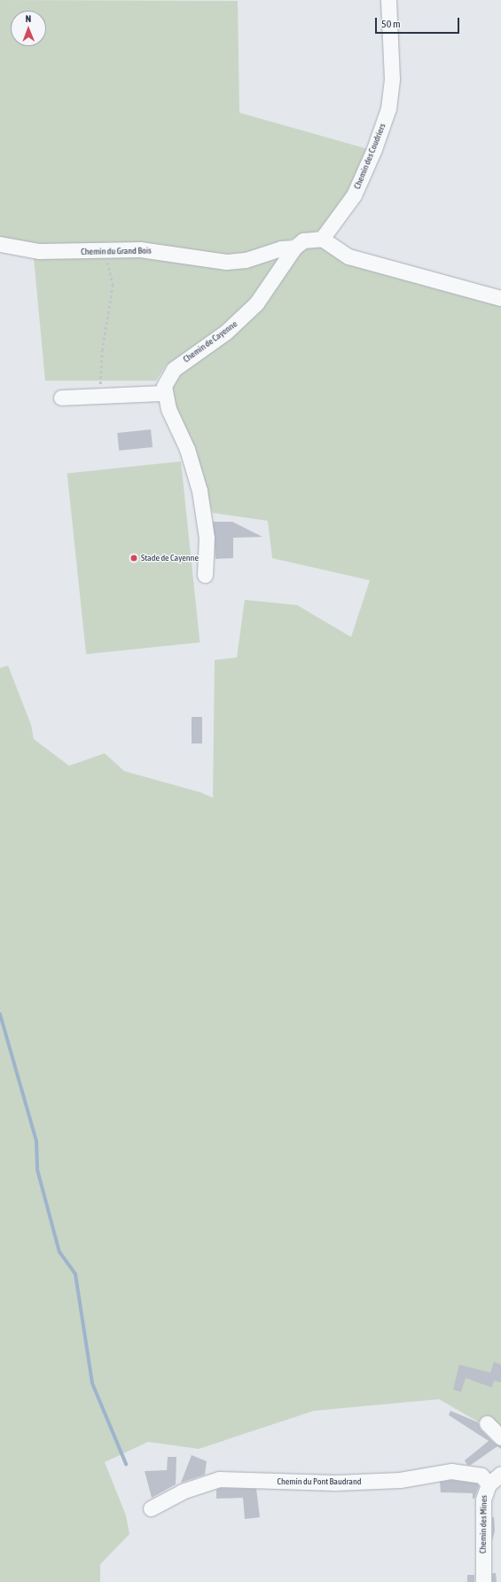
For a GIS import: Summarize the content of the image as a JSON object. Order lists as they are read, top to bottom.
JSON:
{
  "streets": {
    "street": [
      "Chemin des Coudriers",
      "Chemin du Grand Bois",
      "Chemin de Cayenne",
      "Chemin du Pont Baudrand",
      "Chemin des Mines"
    ]
  },
  "crossings": [
    ["Chemin des Coudriers", "Chemin de Cayenne"],
    ["Chemin du Grand Bois", "Chemin de Cayenne"],
    ["Chemin du Pont Baudrand", "Chemin des Mines"]
  ],
  "places": ["Stade de Cayenne"],
  "scale_bar": "50 m",
  "north": "top"
}
